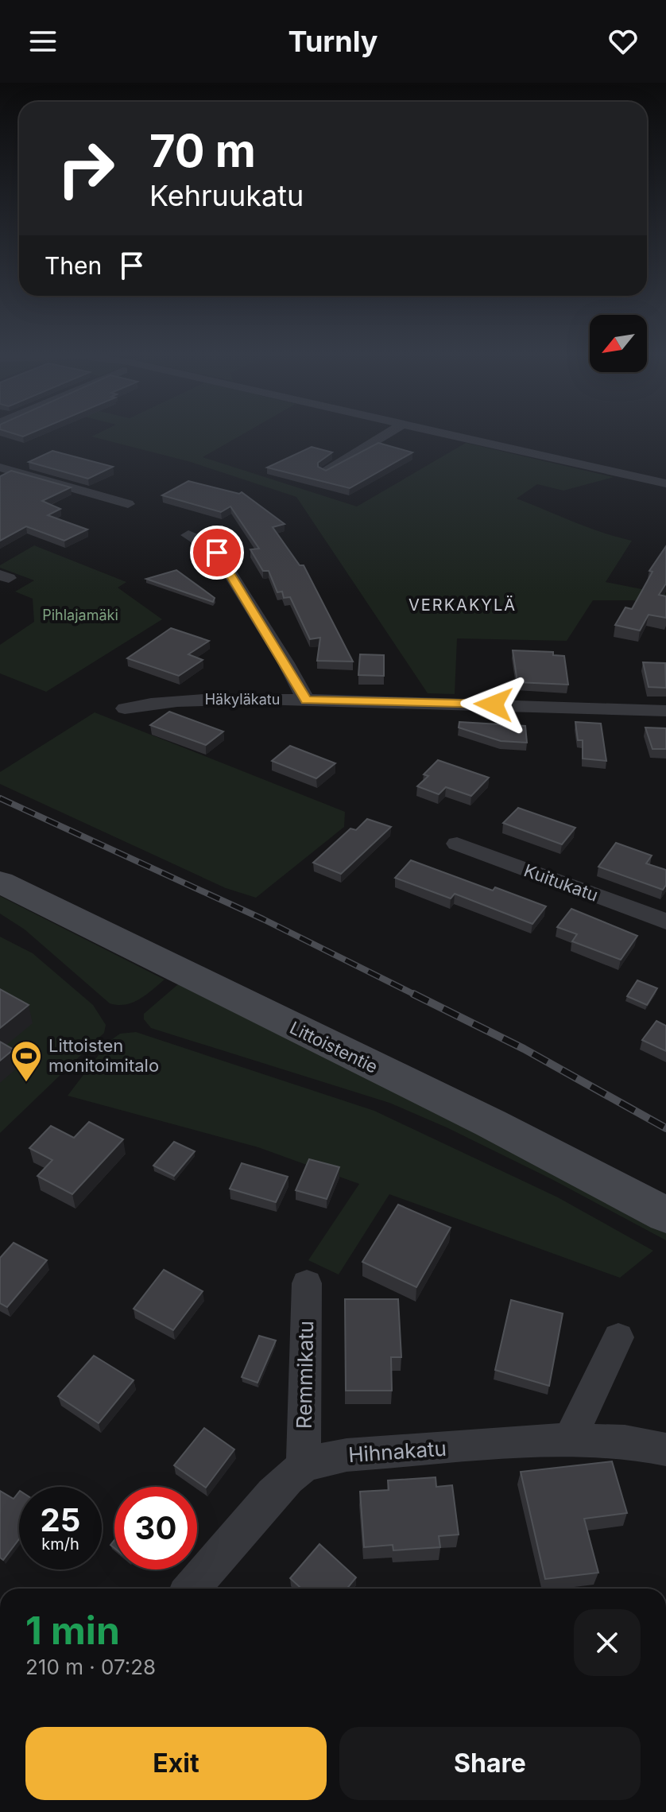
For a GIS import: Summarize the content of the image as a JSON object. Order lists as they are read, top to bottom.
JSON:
{
  "streets": {
    "street": [
      "Häkyläkatu",
      "Kuitukatu",
      "Littoistentie",
      "Remmikatu",
      "Hihnakatu"
    ]
  },
  "crossings": [
    ["Remmikatu", "Hihnakatu"]
  ],
  "districts": ["VERKAKYLÄ"],
  "parks": ["Pihlajamäki"],
  "places": {
    "sports": ["Littoisten monitoimitalo"]
  },
  "north": "bottom left",
  "page": {
    "header": "Turnly",
    "turn": ["70 m", "Kehruukatu"],
    "then": "Then",
    "speed": "25 km/h",
    "limit": "30",
    "heading": ["1 min", "210 m · 07:28"],
    "buttons": ["Exit", "Share"]
  }
}
